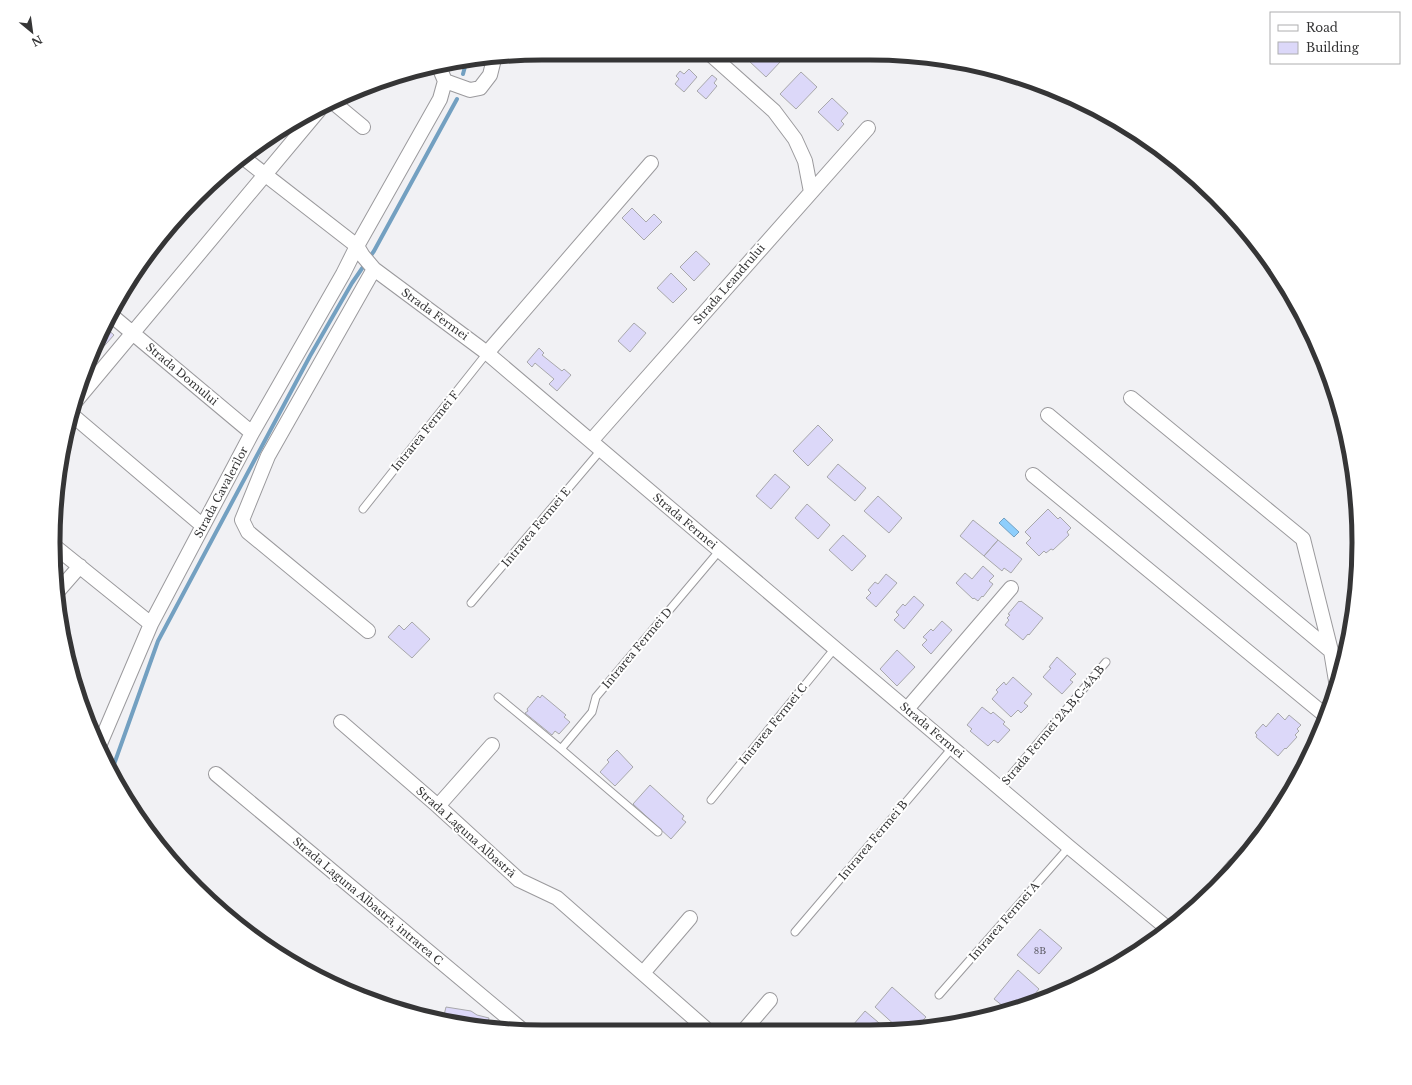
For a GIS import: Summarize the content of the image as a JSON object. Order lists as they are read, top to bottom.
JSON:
{
  "streets": {
    "street": [
      "Strada Leandrului",
      "Strada Fermei",
      "Strada Domului",
      "Strada Cavalerilor",
      "Strada Laguna Albastră",
      "Strada Laguna Albastră, intrarea C"
    ],
    "lane": [
      "Intrarea Fermei F",
      "Intrarea Fermei E",
      "Intrarea Fermei D",
      "Intrarea Fermei C",
      "Strada Fermei 2A,B,C-4A,B",
      "Intrarea Fermei B",
      "Intrarea Fermei A"
    ]
  },
  "crossings": [
    ["Strada Leandrului", "Strada Fermei"],
    ["Strada Leandrului", "Intrarea Fermei E"],
    ["Strada Fermei", "Intrarea Fermei F"],
    ["Strada Fermei", "Strada Cavalerilor"],
    ["Strada Fermei", "Intrarea Fermei E"],
    ["Strada Fermei", "Intrarea Fermei D"],
    ["Strada Fermei", "Intrarea Fermei C"],
    ["Strada Fermei", "Strada Fermei 2A,B,C-4A,B"],
    ["Strada Fermei", "Intrarea Fermei B"],
    ["Strada Fermei", "Intrarea Fermei A"],
    ["Strada Domului", "Strada Cavalerilor"]
  ],
  "house_numbers": ["8B"],
  "legend": ["Road", "Building"],
  "north": "bottom right"
}
